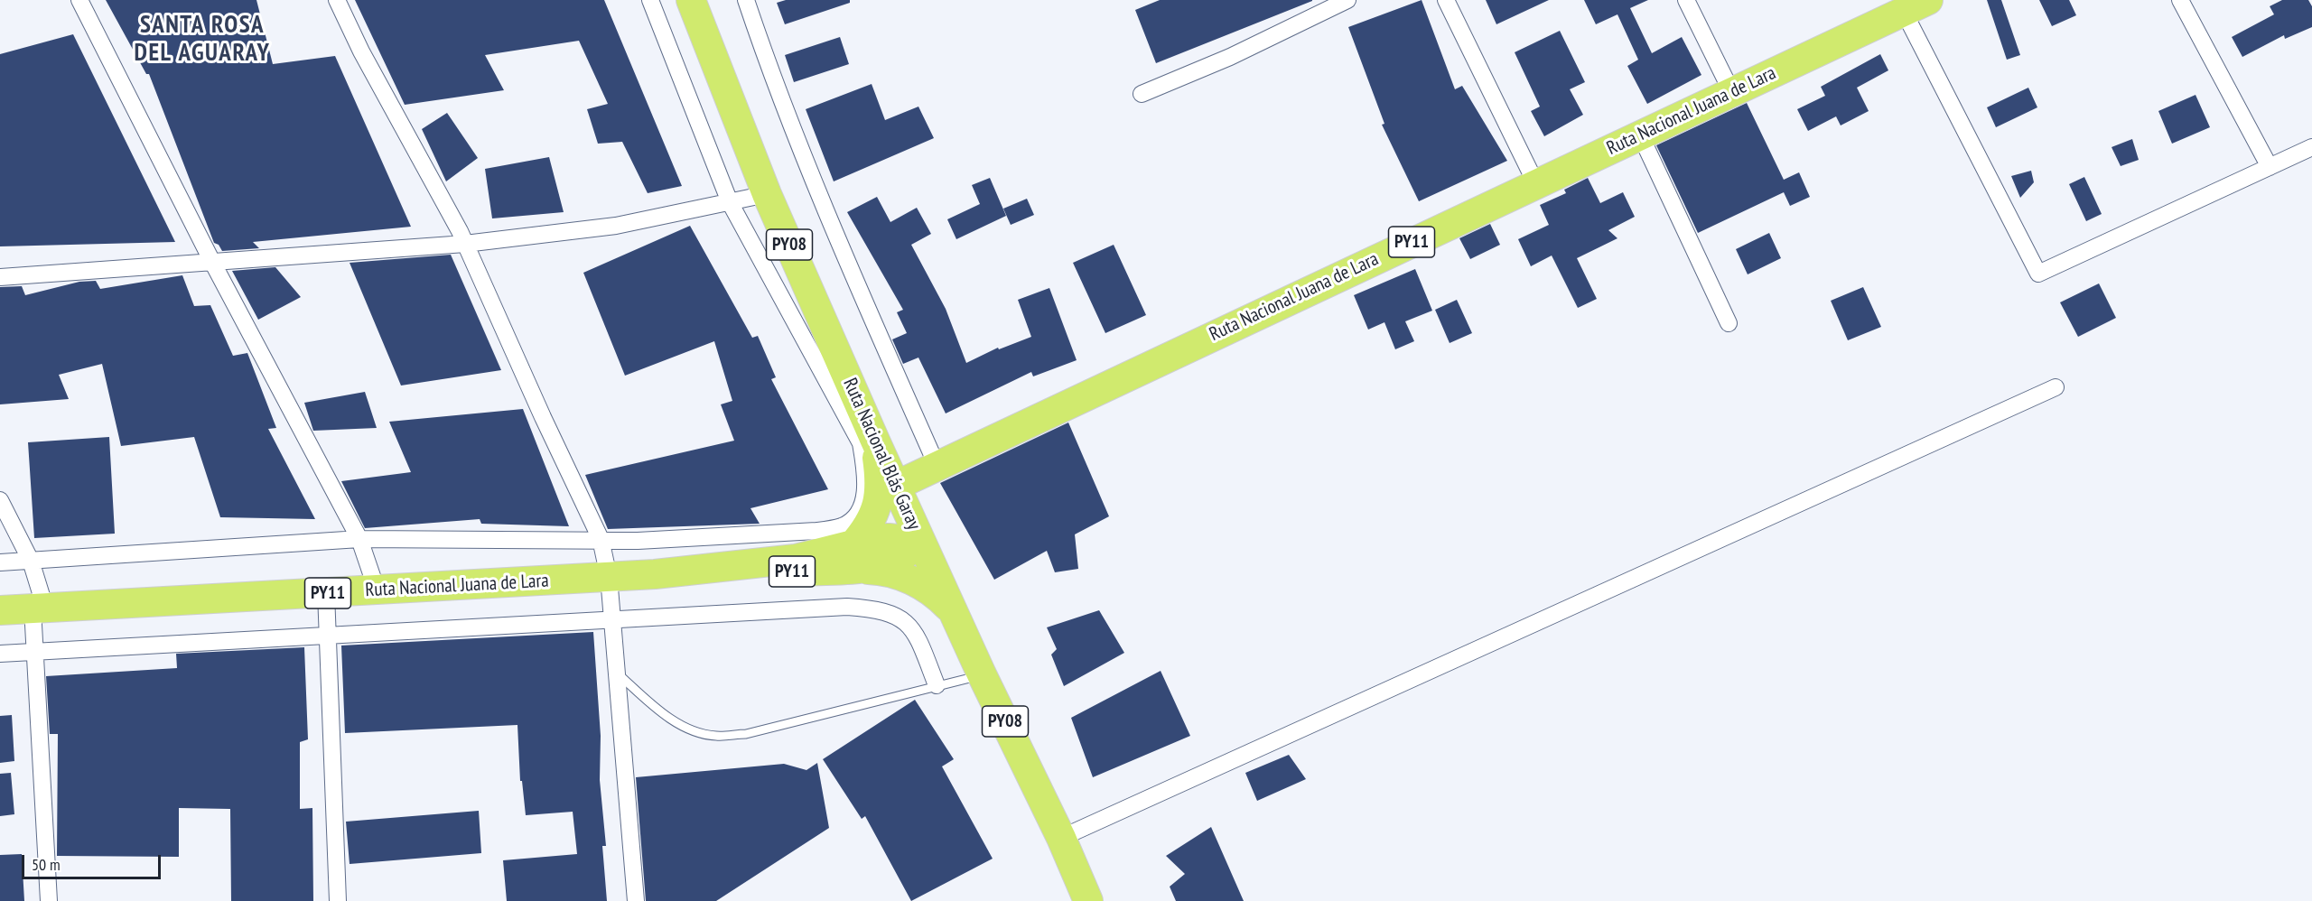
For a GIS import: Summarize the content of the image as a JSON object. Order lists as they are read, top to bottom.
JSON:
{
  "streets": {
    "highway": [
      "Ruta Nacional Juana de Lara",
      "PY11",
      "PY08",
      "Ruta Nacional Blás Garay"
    ]
  },
  "crossings": [
    ["Ruta Nacional Juana de Lara", "Ruta Nacional Blás Garay"]
  ],
  "districts": ["SANTA ROSA DEL AGUARAY"],
  "scale_bar": "50 m"
}
